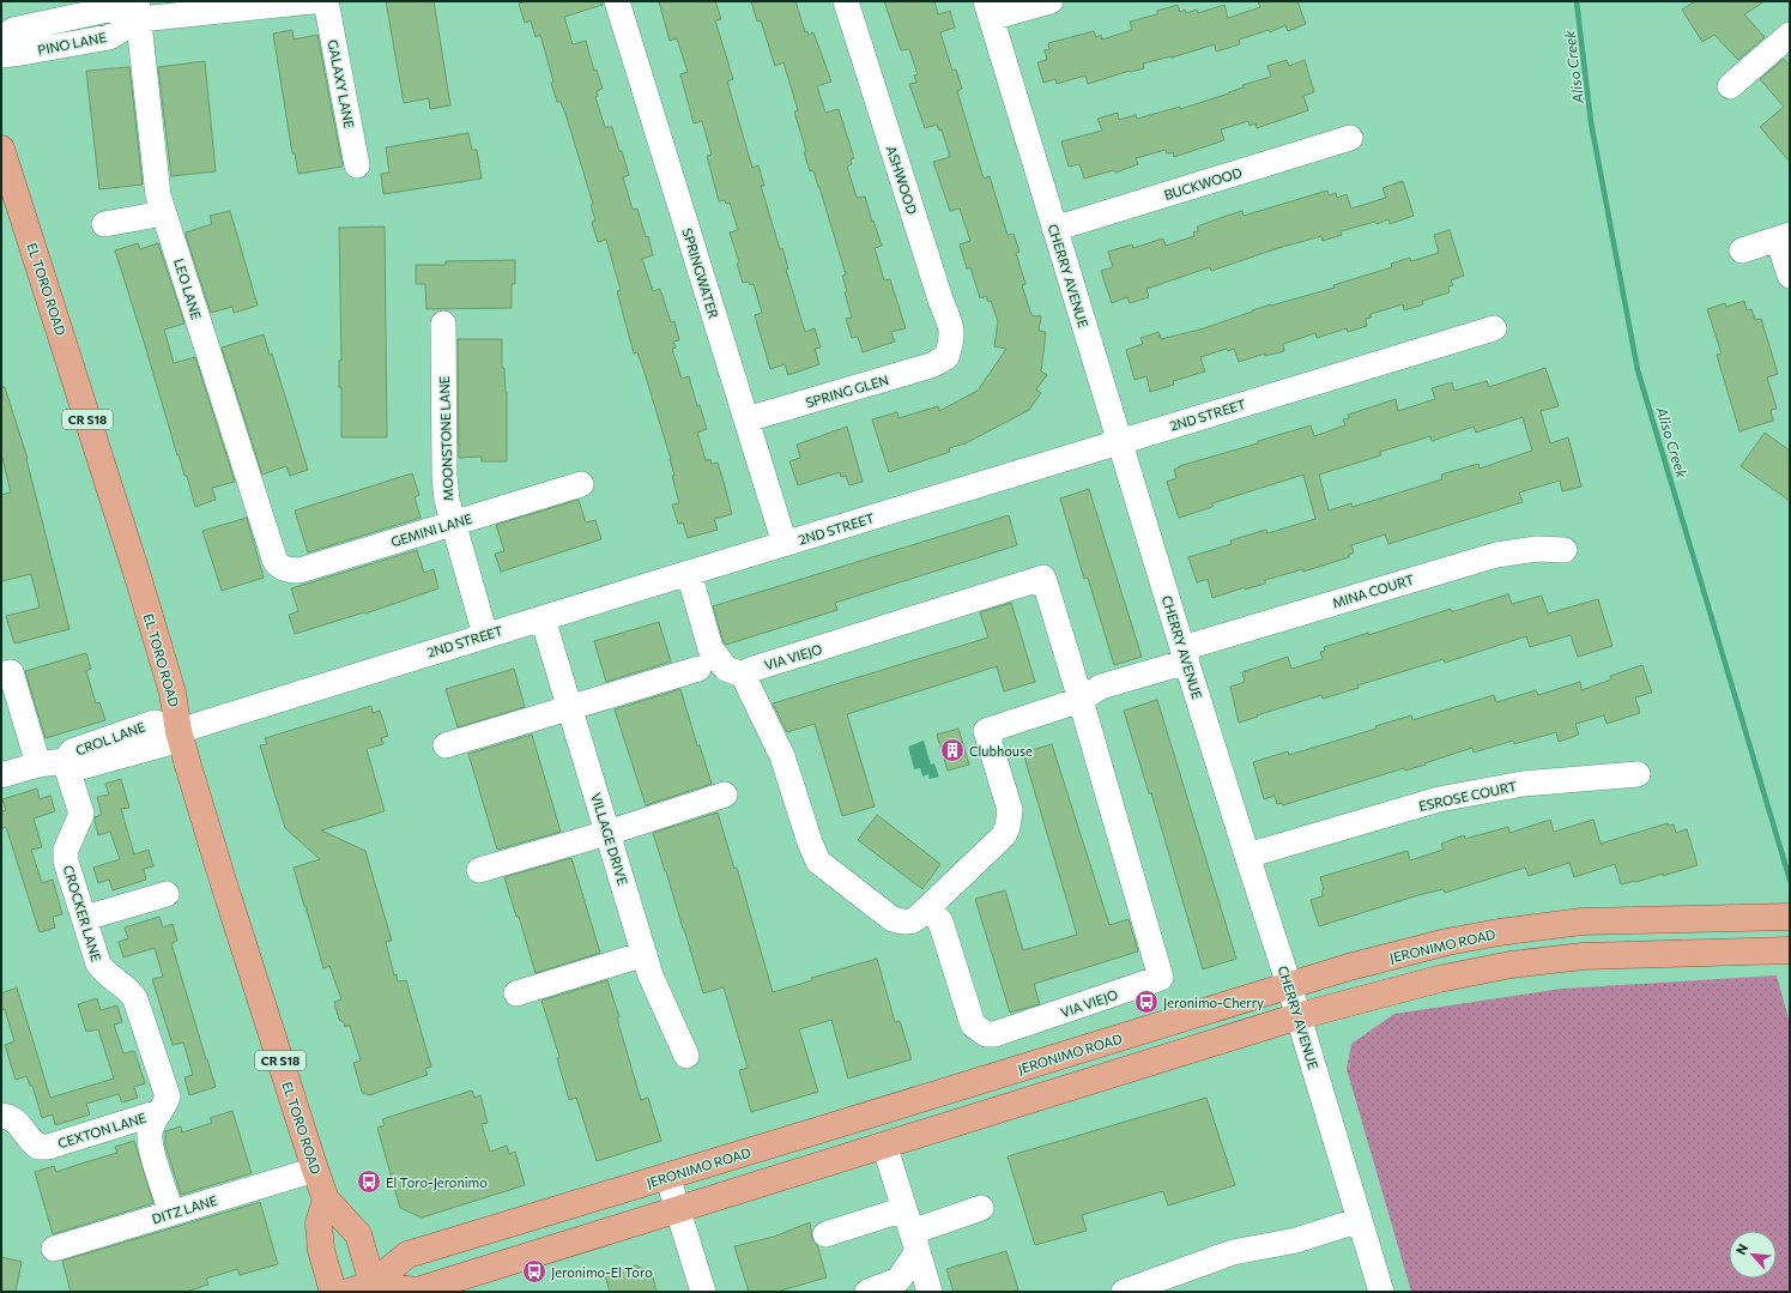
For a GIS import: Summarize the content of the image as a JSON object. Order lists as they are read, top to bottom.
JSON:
{
  "streets": {
    "main road": ["EL TORO ROAD", "CR S18", "JERONIMO ROAD"],
    "street": [
      "PINO LANE",
      "GALAXY LANE",
      "ASHWOOD",
      "BUCKWOOD",
      "SPRINGWATER",
      "CHERRY AVENUE",
      "LEO LANE",
      "SPRING GLEN",
      "2ND STREET",
      "MOONSTONE LANE",
      "GEMINI LANE",
      "MINA COURT",
      "VIA VIEJO",
      "CROL LANE",
      "ESROSE COURT",
      "VILLAGE DRIVE",
      "CROCKER LANE",
      "CEXTON LANE",
      "DITZ LANE"
    ]
  },
  "crossings": [
    ["PINO LANE", "LEO LANE"],
    ["ASHWOOD", "SPRING GLEN"],
    ["BUCKWOOD", "CHERRY AVENUE"],
    ["SPRINGWATER", "SPRING GLEN"],
    ["SPRINGWATER", "2ND STREET"],
    ["CHERRY AVENUE", "2ND STREET"],
    ["CHERRY AVENUE", "MINA COURT"],
    ["CHERRY AVENUE", "ESROSE COURT"],
    ["CHERRY AVENUE", "JERONIMO ROAD"],
    ["EL TORO ROAD", "2ND STREET"],
    ["EL TORO ROAD", "CROL LANE"],
    ["EL TORO ROAD", "JERONIMO ROAD"],
    ["EL TORO ROAD", "DITZ LANE"],
    ["LEO LANE", "GEMINI LANE"],
    ["2ND STREET", "MOONSTONE LANE"],
    ["2ND STREET", "CROL LANE"],
    ["2ND STREET", "VILLAGE DRIVE"],
    ["MOONSTONE LANE", "GEMINI LANE"],
    ["CROL LANE", "CROCKER LANE"],
    ["CROCKER LANE", "CEXTON LANE"],
    ["CROCKER LANE", "DITZ LANE"]
  ],
  "water": ["Aliso Creek"],
  "places": {
    "building": ["Clubhouse"],
    "bus stop": ["Jeronimo-Cherry", "El Toro-Jeronimo", "Jeronimo-El Toro"]
  },
  "north": "top left"
}
